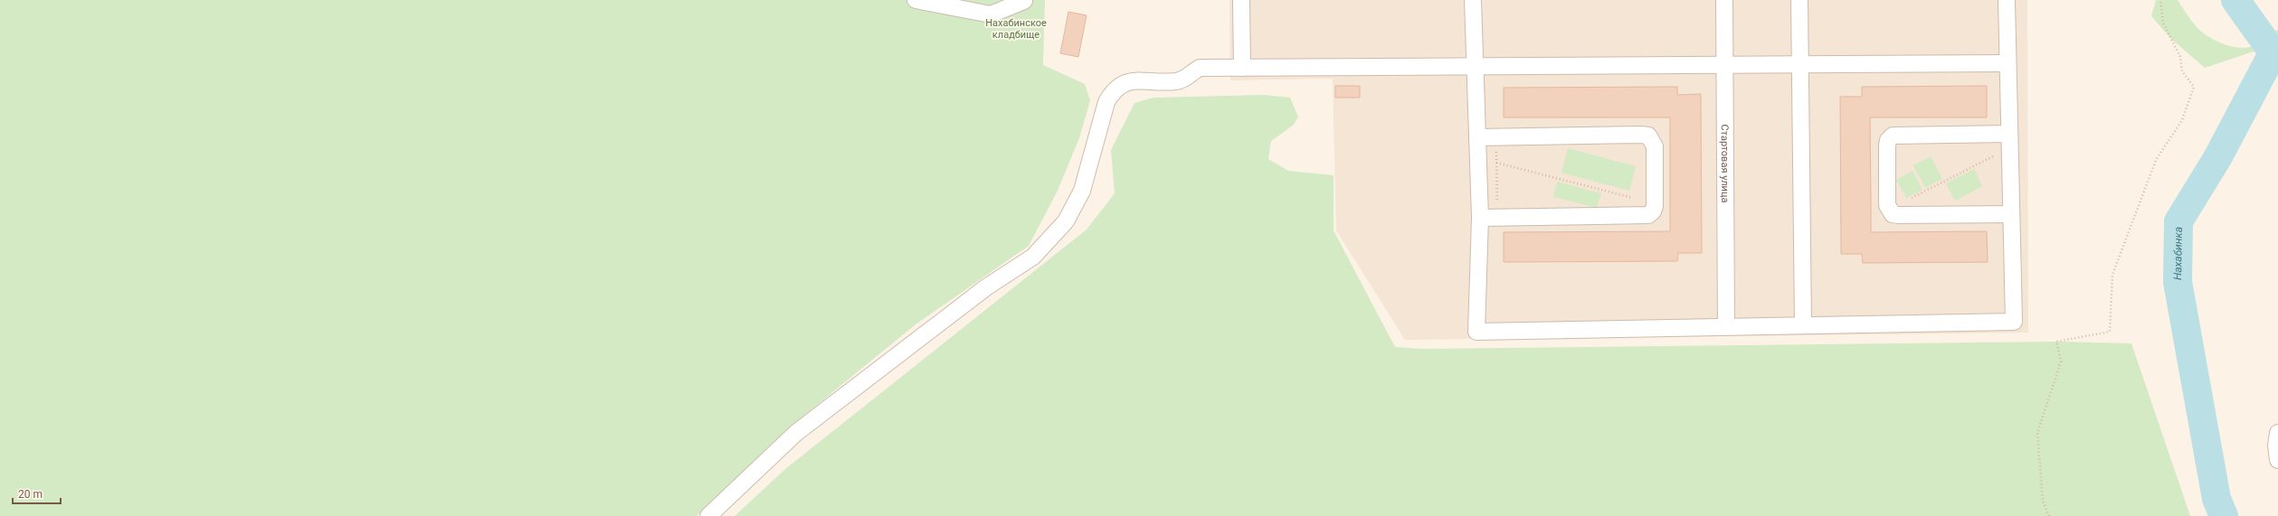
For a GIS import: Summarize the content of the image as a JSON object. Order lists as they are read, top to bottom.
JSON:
{
  "streets": {
    "street": ["Стартовая улица"]
  },
  "water": ["Нахабинка"],
  "parks": ["Нахабинское кладбище"],
  "scale_bar": "20 m"
}
